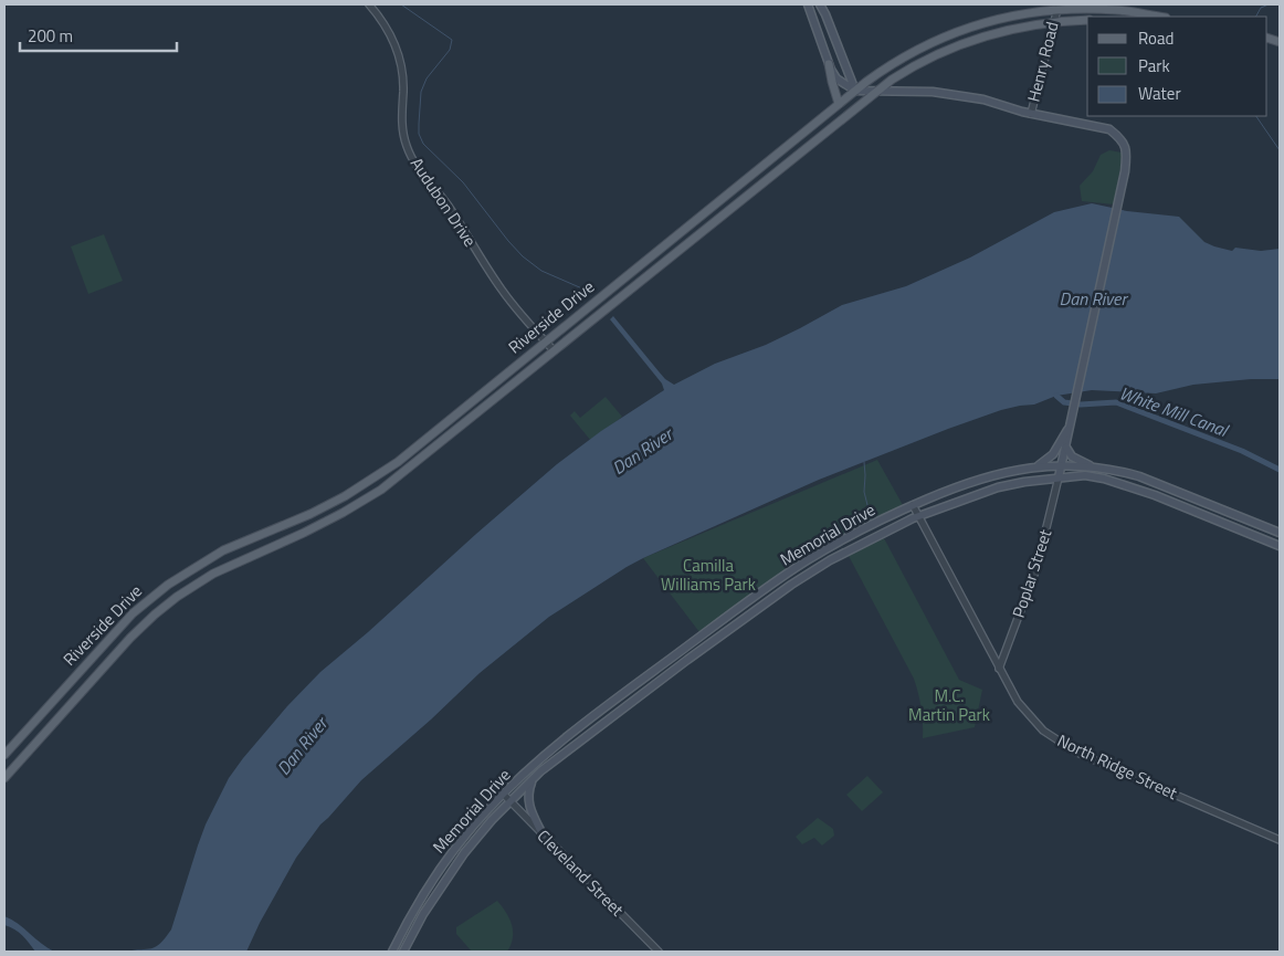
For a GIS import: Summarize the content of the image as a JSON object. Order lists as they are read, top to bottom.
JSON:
{
  "streets": {
    "main road": ["Riverside Drive", "Memorial Drive"],
    "street": [
      "Henry Road",
      "Audubon Drive",
      "Poplar Street",
      "North Ridge Street",
      "Cleveland Street"
    ]
  },
  "crossings": [
    ["Henry Road", "Riverside Drive"],
    ["Audubon Drive", "Riverside Drive"],
    ["Memorial Drive", "Poplar Street"],
    ["Memorial Drive", "North Ridge Street"],
    ["Memorial Drive", "Cleveland Street"],
    ["Poplar Street", "North Ridge Street"]
  ],
  "water": ["Dan River", "White Mill Canal"],
  "parks": ["Camilla Williams Park", "M.C. Martin Park"],
  "legend": ["Road", "Park", "Water"],
  "scale_bar": "200 m"
}
